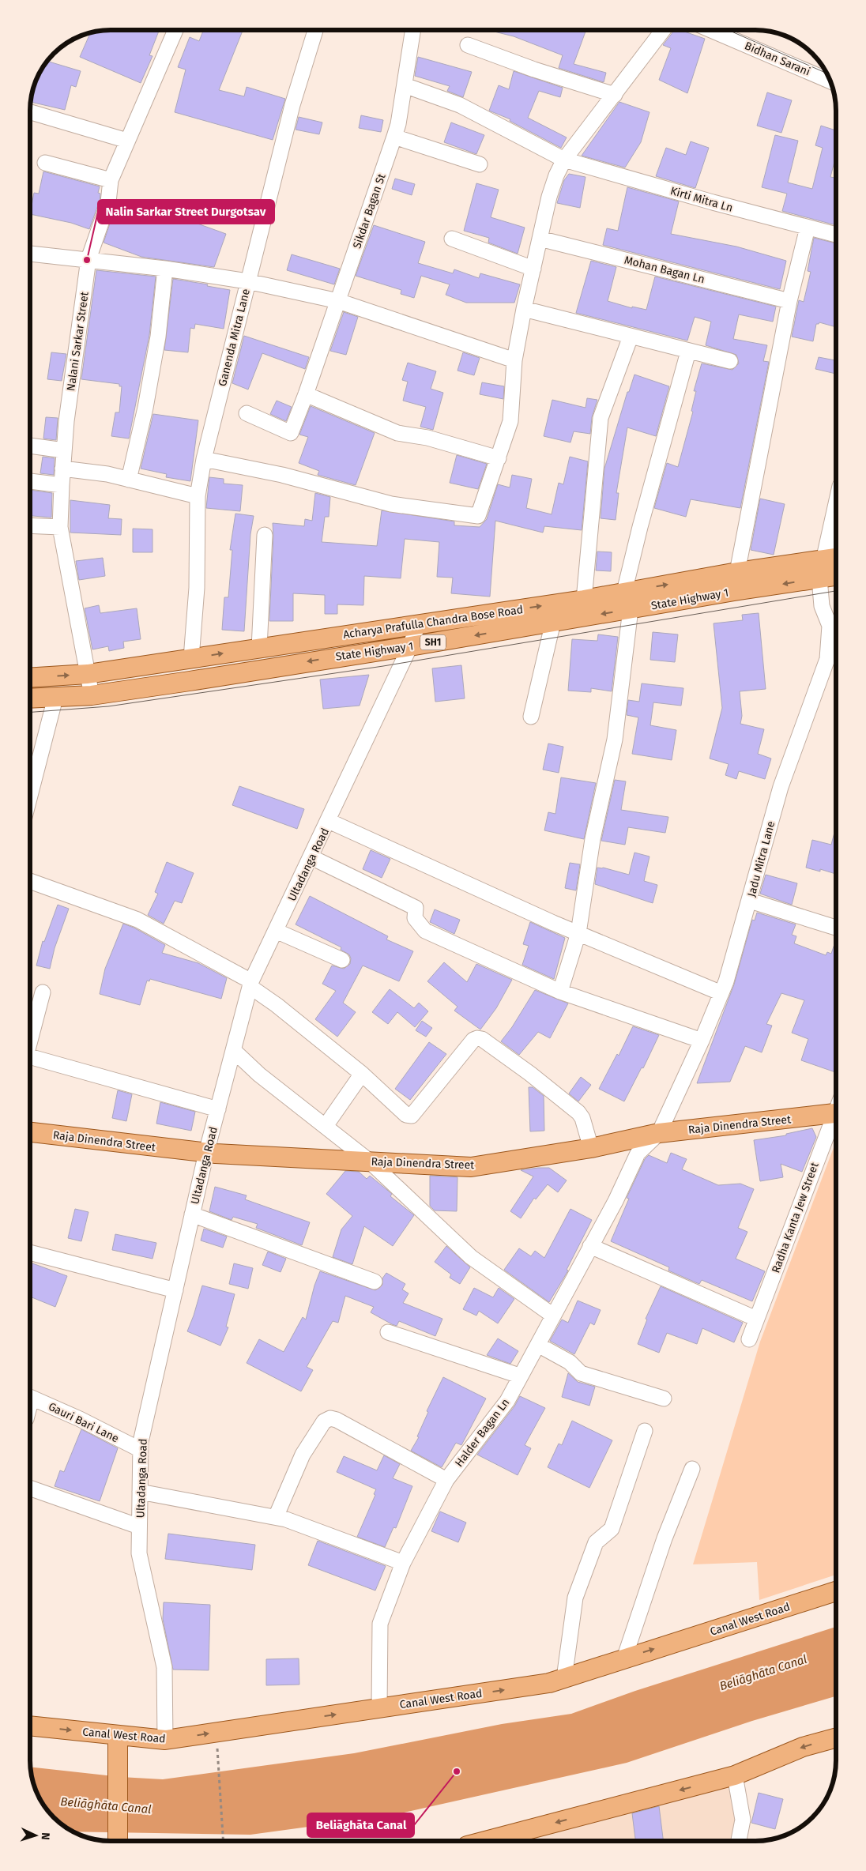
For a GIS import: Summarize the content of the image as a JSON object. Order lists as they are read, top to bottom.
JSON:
{
  "streets": {
    "main road": [
      "State Highway 1",
      "Acharya Prafulla Chandra Bose Road",
      "SH1",
      "Raja Dinendra Street",
      "Canal West Road"
    ],
    "street": [
      "Bidhan Sarani",
      "Kirti Mitra Ln",
      "Sikdar Bagan St",
      "Mohan Bagan Ln",
      "Ganenda Mitra Lane",
      "Nalani Sarkar Street",
      "Jadu Mitra Lane",
      "Ultadanga Road",
      "Radha Kanta Jew Street",
      "Gauri Bari Lane",
      "Halder Bagan Ln"
    ]
  },
  "crossings": [
    ["Kirti Mitra Ln", "Sikdar Bagan St"],
    ["Ganenda Mitra Lane", "Acharya Prafulla Chandra Bose Road"],
    ["Nalani Sarkar Street", "State Highway 1"],
    ["Nalani Sarkar Street", "Acharya Prafulla Chandra Bose Road"],
    ["State Highway 1", "Acharya Prafulla Chandra Bose Road"],
    ["State Highway 1", "Jadu Mitra Lane"],
    ["State Highway 1", "Ultadanga Road"],
    ["Acharya Prafulla Chandra Bose Road", "Jadu Mitra Lane"],
    ["Acharya Prafulla Chandra Bose Road", "Ultadanga Road"],
    ["Jadu Mitra Lane", "Raja Dinendra Street"],
    ["Jadu Mitra Lane", "Halder Bagan Ln"],
    ["Ultadanga Road", "Raja Dinendra Street"],
    ["Ultadanga Road", "Gauri Bari Lane"],
    ["Ultadanga Road", "Canal West Road"],
    ["Raja Dinendra Street", "Halder Bagan Ln"],
    ["Halder Bagan Ln", "Canal West Road"]
  ],
  "one_way": ["State Highway 1", "Acharya Prafulla Chandra Bose Road"],
  "water": ["Beliāghāta Canal"],
  "places": ["Nalin Sarkar Street Durgotsav", "Beliāghāta Canal"],
  "north": "right"
}
